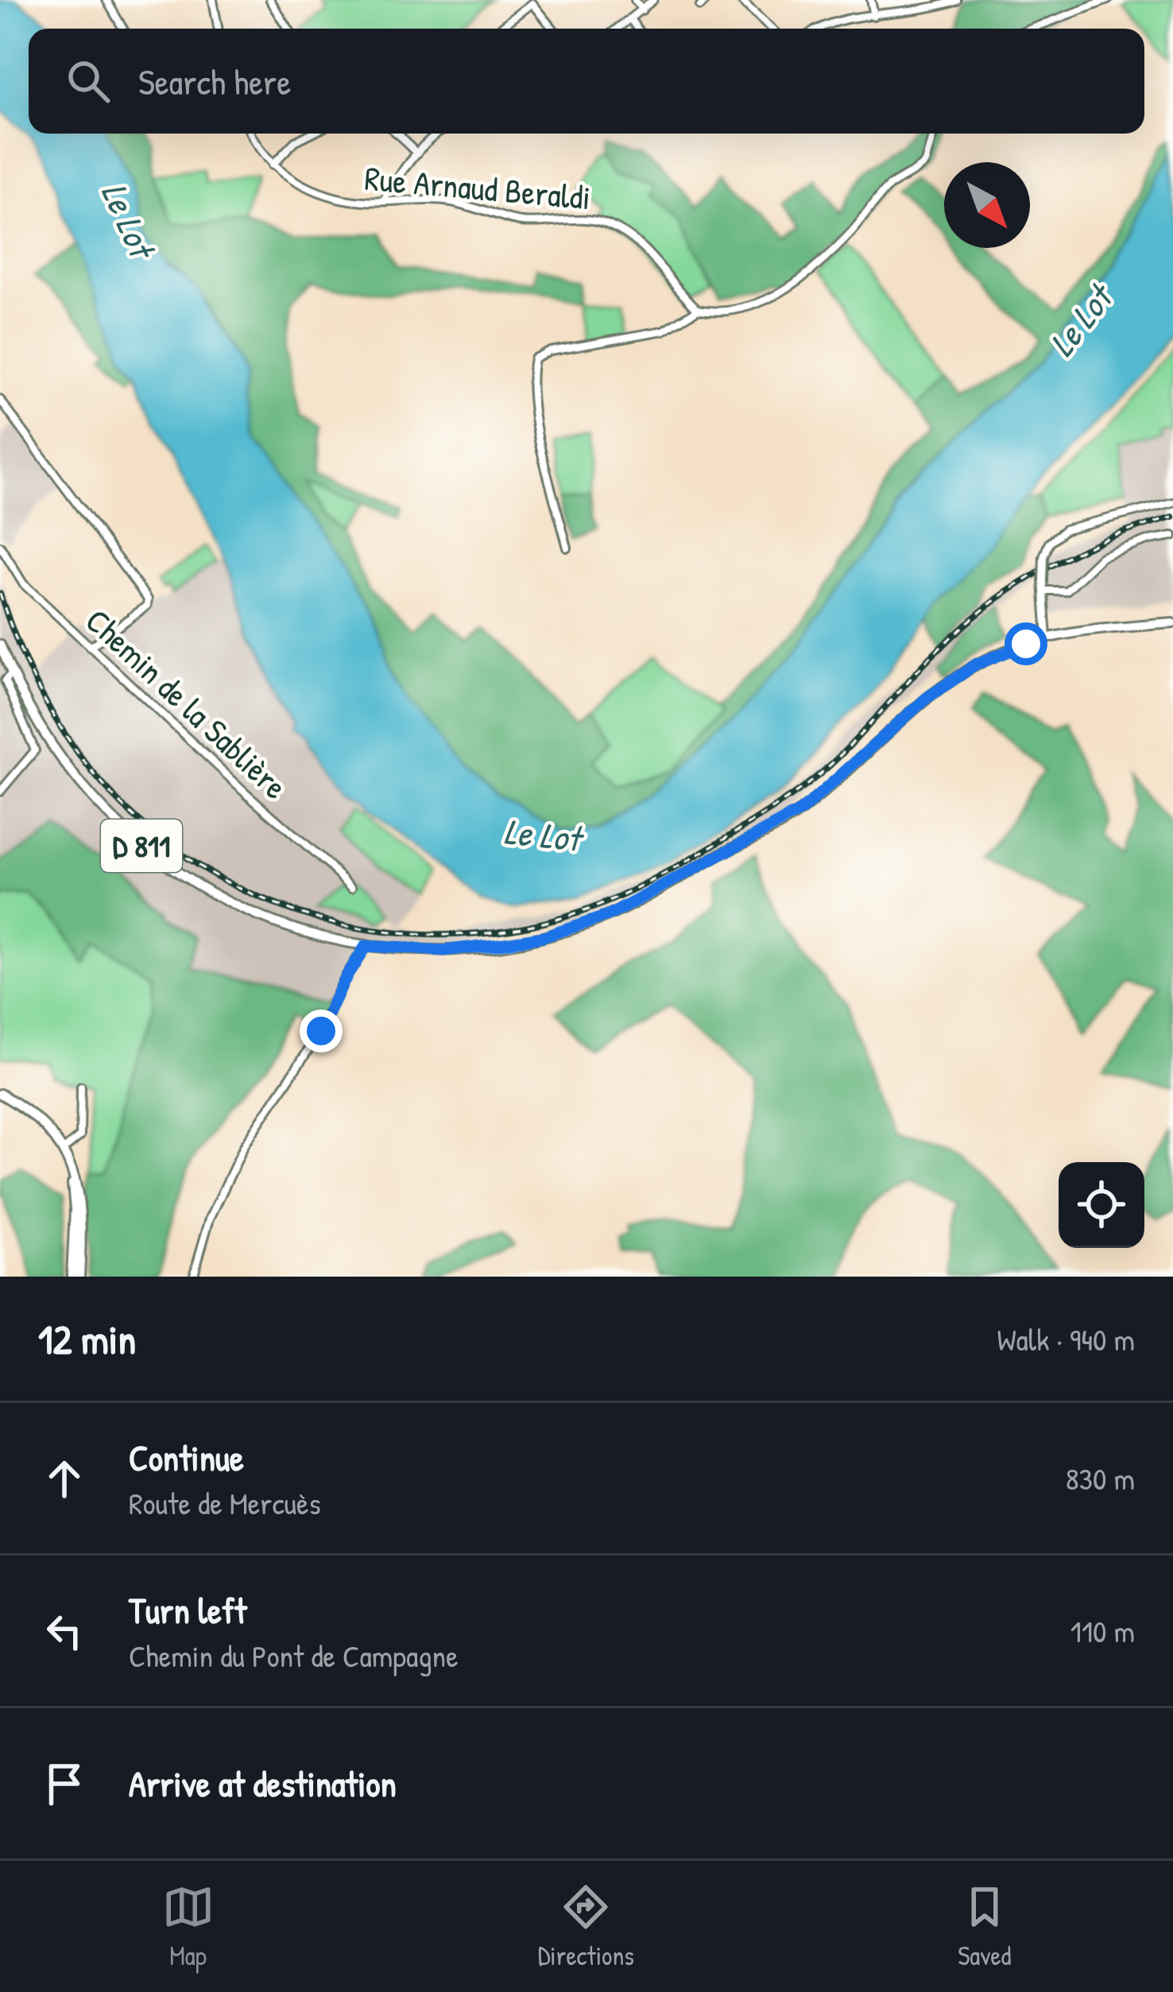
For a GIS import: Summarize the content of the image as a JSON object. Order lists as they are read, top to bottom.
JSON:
{
  "streets": {
    "main road": ["D 811"],
    "street": ["Rue Arnaud Beraldi", "Chemin de la Sablière"]
  },
  "water": ["Le Lot"],
  "north": "bottom right",
  "page": {
    "search": "Search here",
    "heading": ["12 min", "Walk · 940 m"],
    "list": [
      ["Continue", "Route de Mercuès", "830 m"],
      ["Turn left", "Chemin du Pont de Campagne", "110 m"],
      "Arrive at destination"
    ],
    "nav": ["Map", "Directions", "Saved"]
  }
}
